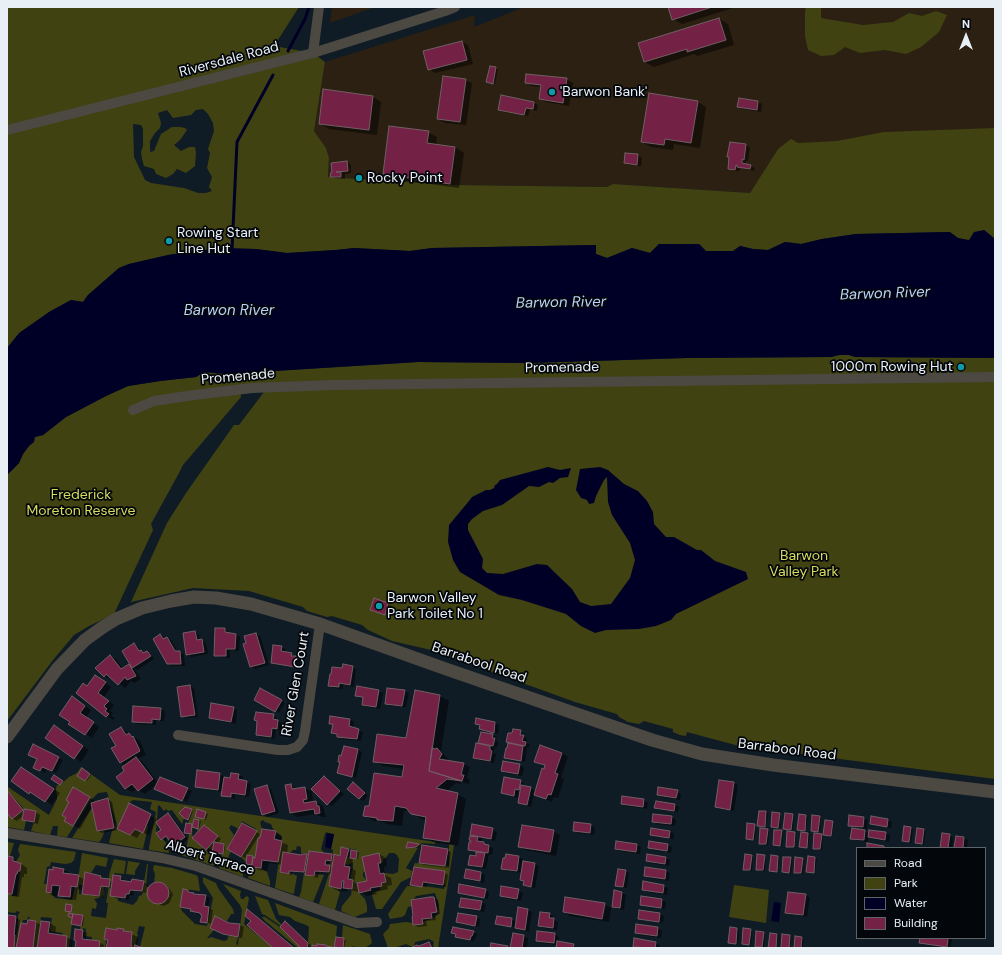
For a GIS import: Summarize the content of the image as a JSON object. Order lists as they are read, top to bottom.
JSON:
{
  "streets": {
    "street": [
      "Riversdale Road",
      "Promenade",
      "Barrabool Road",
      "River Glen Court",
      "Albert Terrace"
    ]
  },
  "crossings": [
    ["Barrabool Road", "River Glen Court"]
  ],
  "water": ["Barwon River"],
  "parks": ["Frederick Moreton Reserve", "Barwon Valley Park"],
  "places": [
    "'Barwon Bank'",
    "Rocky Point",
    "Rowing Start Line Hut",
    "1000m Rowing Hut",
    "Barwon Valley Park Toilet No 1"
  ],
  "legend": [
    "Road",
    "Park",
    "Water",
    "Building"
  ],
  "north": "top"
}
